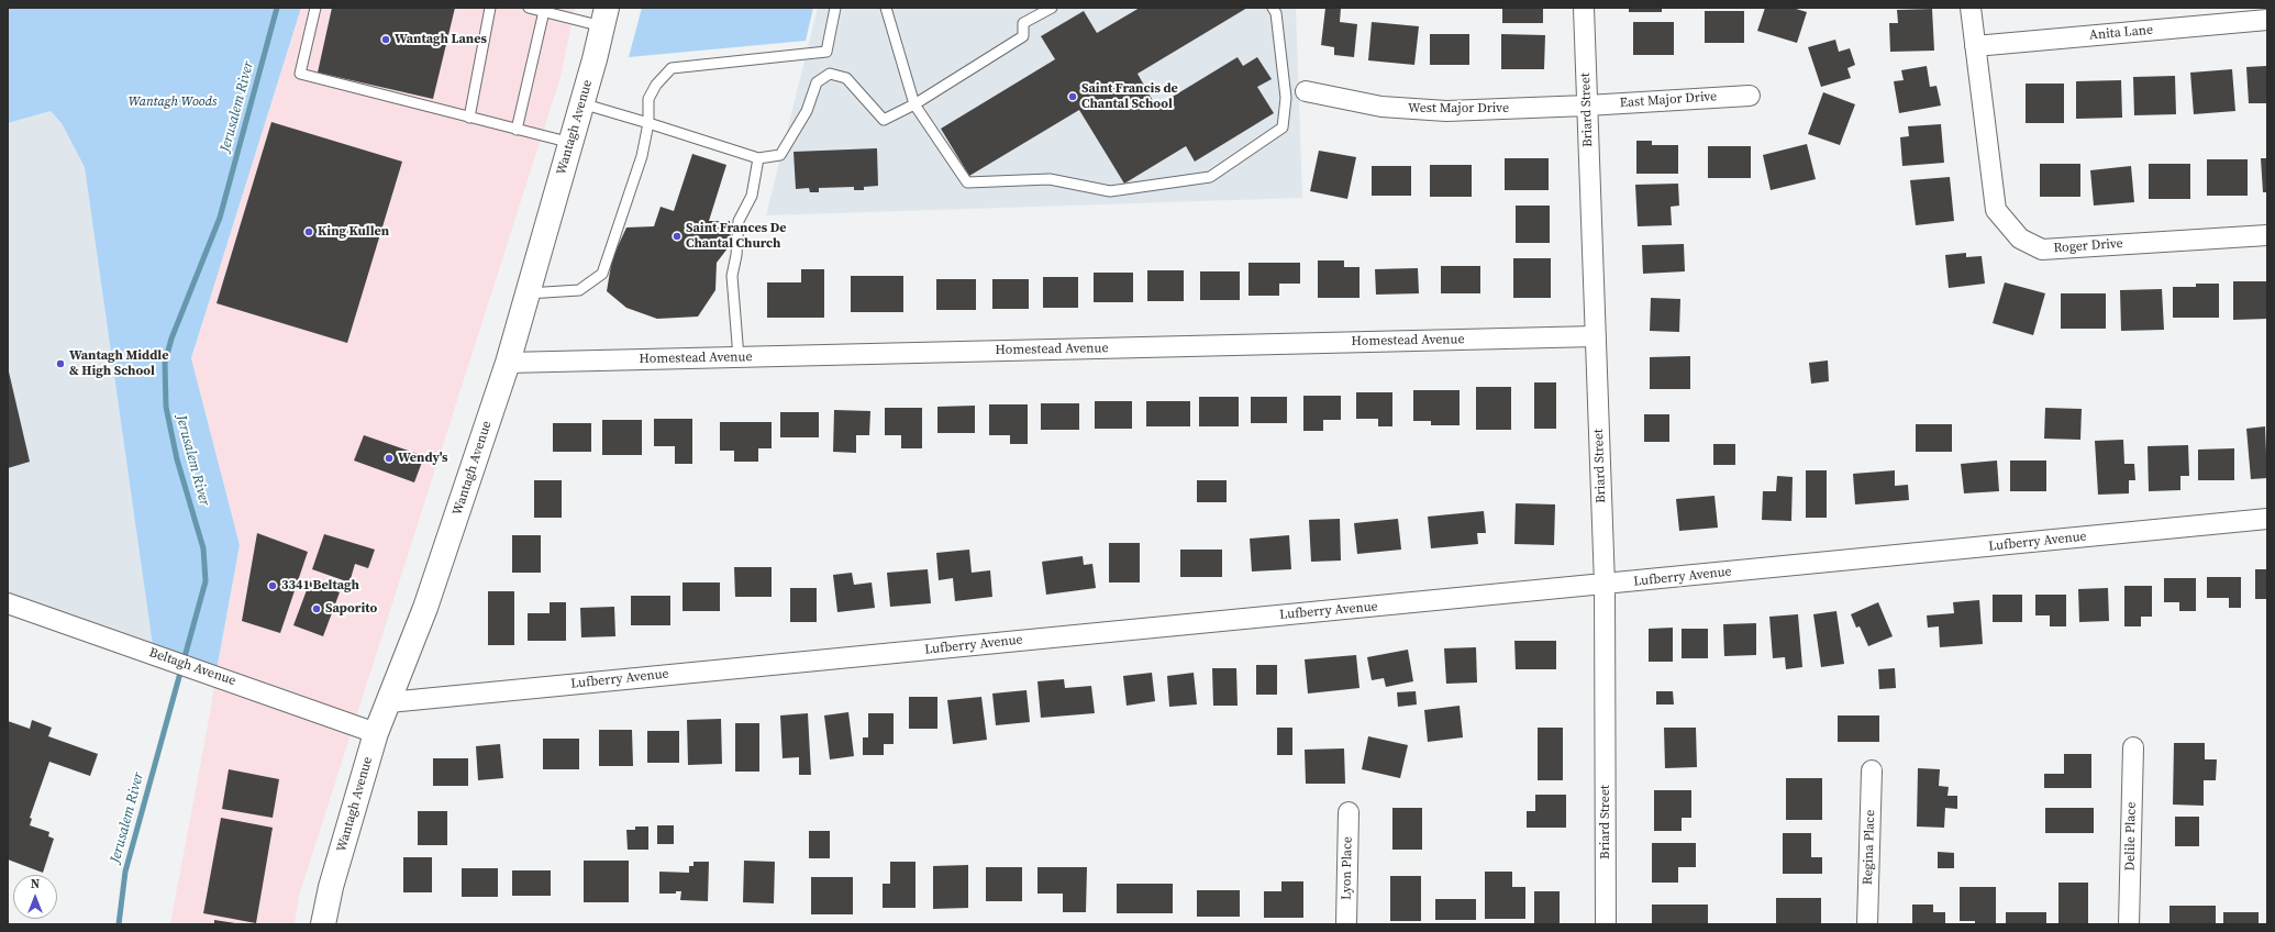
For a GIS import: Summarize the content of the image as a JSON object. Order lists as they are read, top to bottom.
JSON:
{
  "streets": {
    "main road": ["Wantagh Avenue"],
    "street": [
      "Anita Lane",
      "East Major Drive",
      "West Major Drive",
      "Briard Street",
      "Roger Drive",
      "Homestead Avenue",
      "Lufberry Avenue",
      "Beltagh Avenue",
      "Delile Place",
      "Regina Place",
      "Lyon Place"
    ]
  },
  "crossings": [
    ["Anita Lane", "Roger Drive"],
    ["East Major Drive", "West Major Drive"],
    ["East Major Drive", "Briard Street"],
    ["West Major Drive", "Briard Street"],
    ["Briard Street", "Homestead Avenue"],
    ["Briard Street", "Lufberry Avenue"],
    ["Wantagh Avenue", "Homestead Avenue"],
    ["Wantagh Avenue", "Lufberry Avenue"],
    ["Wantagh Avenue", "Beltagh Avenue"]
  ],
  "water": ["Jerusalem River"],
  "parks": ["Wantagh Woods"],
  "places": [
    "Wantagh Lanes",
    "Saint Francis de Chantal School",
    "King Kullen",
    "Saint Frances De Chantal Church",
    "Wantagh Middle & High School",
    "Wendy's",
    "3341 Beltagh",
    "Saporito"
  ],
  "north": "top"
}
